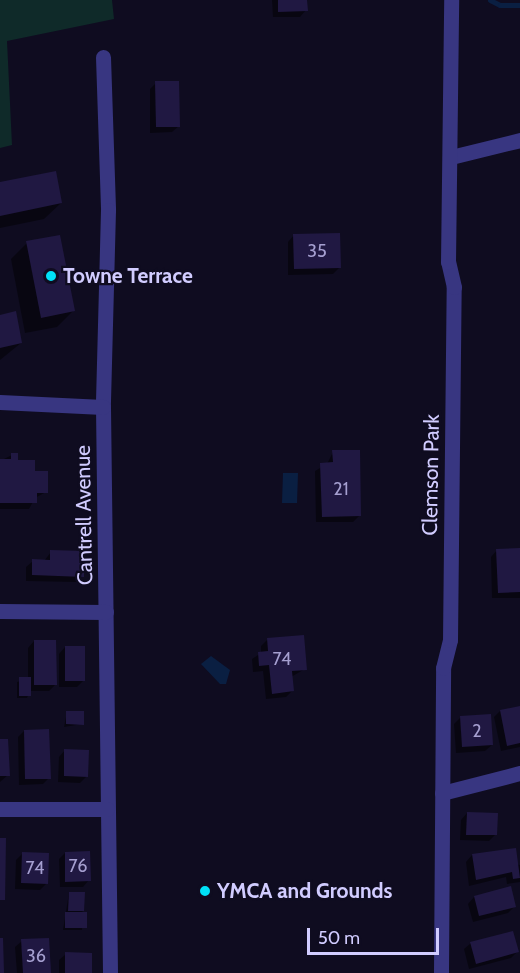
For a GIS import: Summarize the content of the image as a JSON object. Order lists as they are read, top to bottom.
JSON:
{
  "streets": {
    "street": ["Clemson Park", "Cantrell Avenue"]
  },
  "places": ["Towne Terrace", "YMCA and Grounds"],
  "house_numbers": [
    "35",
    "21",
    "74",
    "2",
    "76",
    "74",
    "36"
  ],
  "scale_bar": "50 m"
}
